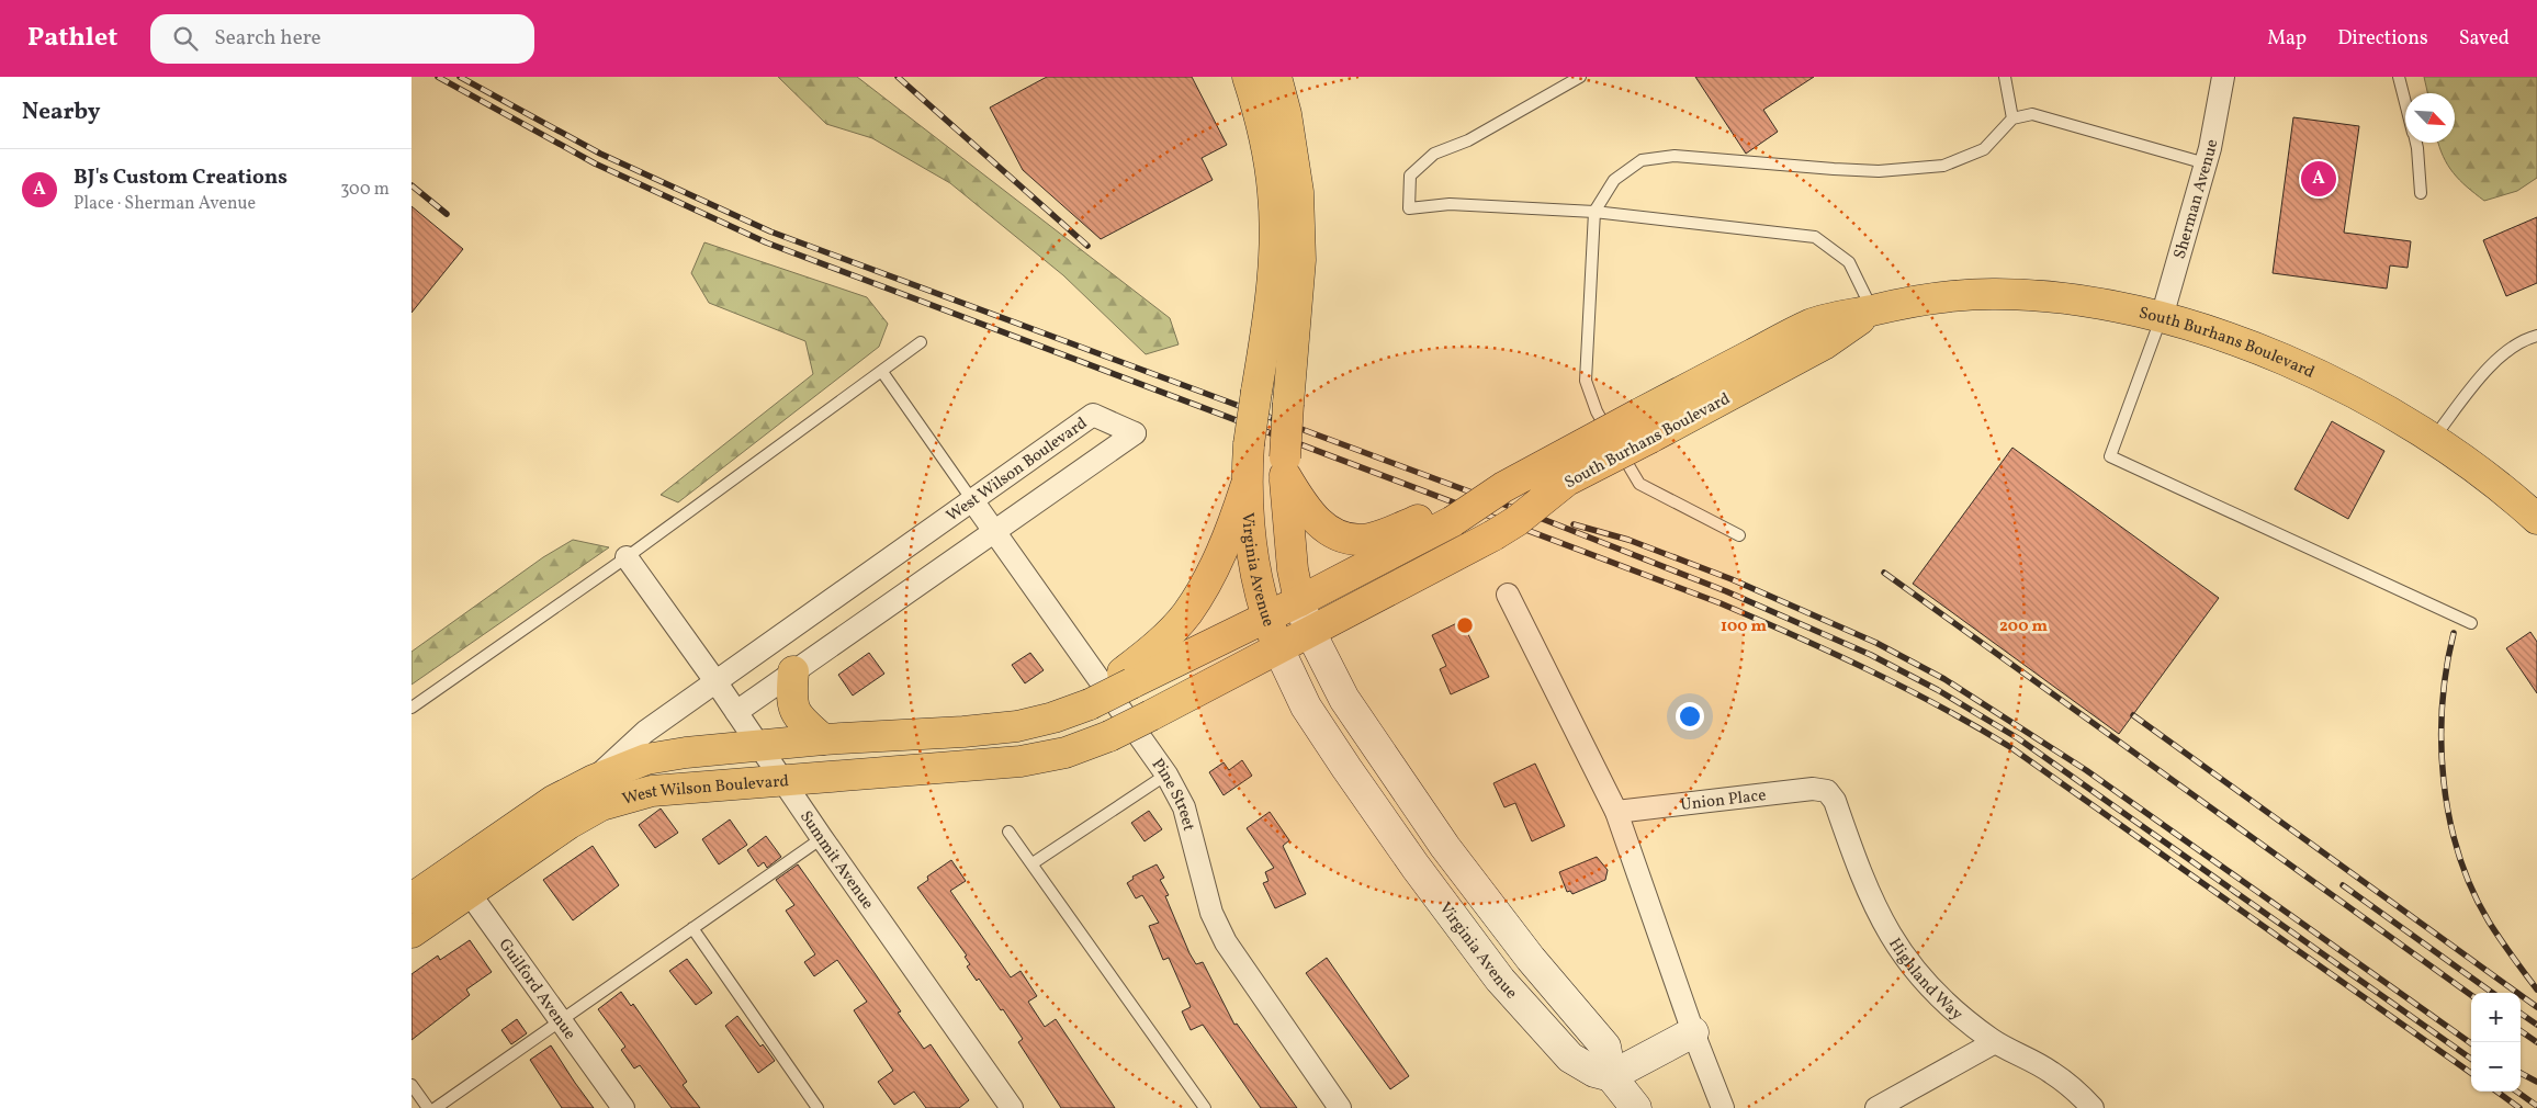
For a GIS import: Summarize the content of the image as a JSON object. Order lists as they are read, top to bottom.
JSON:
{
  "streets": {
    "main road": ["South Burhans Boulevard", "West Wilson Boulevard", "Virginia Avenue"],
    "street": [
      "Sherman Avenue",
      "Pine Street",
      "Union Place",
      "Summit Avenue",
      "Highland Way",
      "Guilford Avenue"
    ]
  },
  "crossings": [
    ["Sherman Avenue", "South Burhans Boulevard"],
    ["South Burhans Boulevard", "West Wilson Boulevard"],
    ["South Burhans Boulevard", "Virginia Avenue"],
    ["West Wilson Boulevard", "Virginia Avenue"],
    ["West Wilson Boulevard", "Pine Street"],
    ["West Wilson Boulevard", "Summit Avenue"],
    ["West Wilson Boulevard", "Guilford Avenue"],
    ["Union Place", "Highland Way"]
  ],
  "north": "bottom right",
  "page": {
    "header": "Pathlet",
    "search": "Search here",
    "nav": ["Map", "Directions", "Saved"],
    "heading": "Nearby",
    "list": [
      {
        "mark": "A",
        "name": "BJ's Custom Creations",
        "note": "Place · Sherman Avenue",
        "value": "300 m"
      }
    ],
    "pins": "A",
    "map_buttons": ["+", "−"]
  },
  "rings": ["100 m", "200 m"]
}
